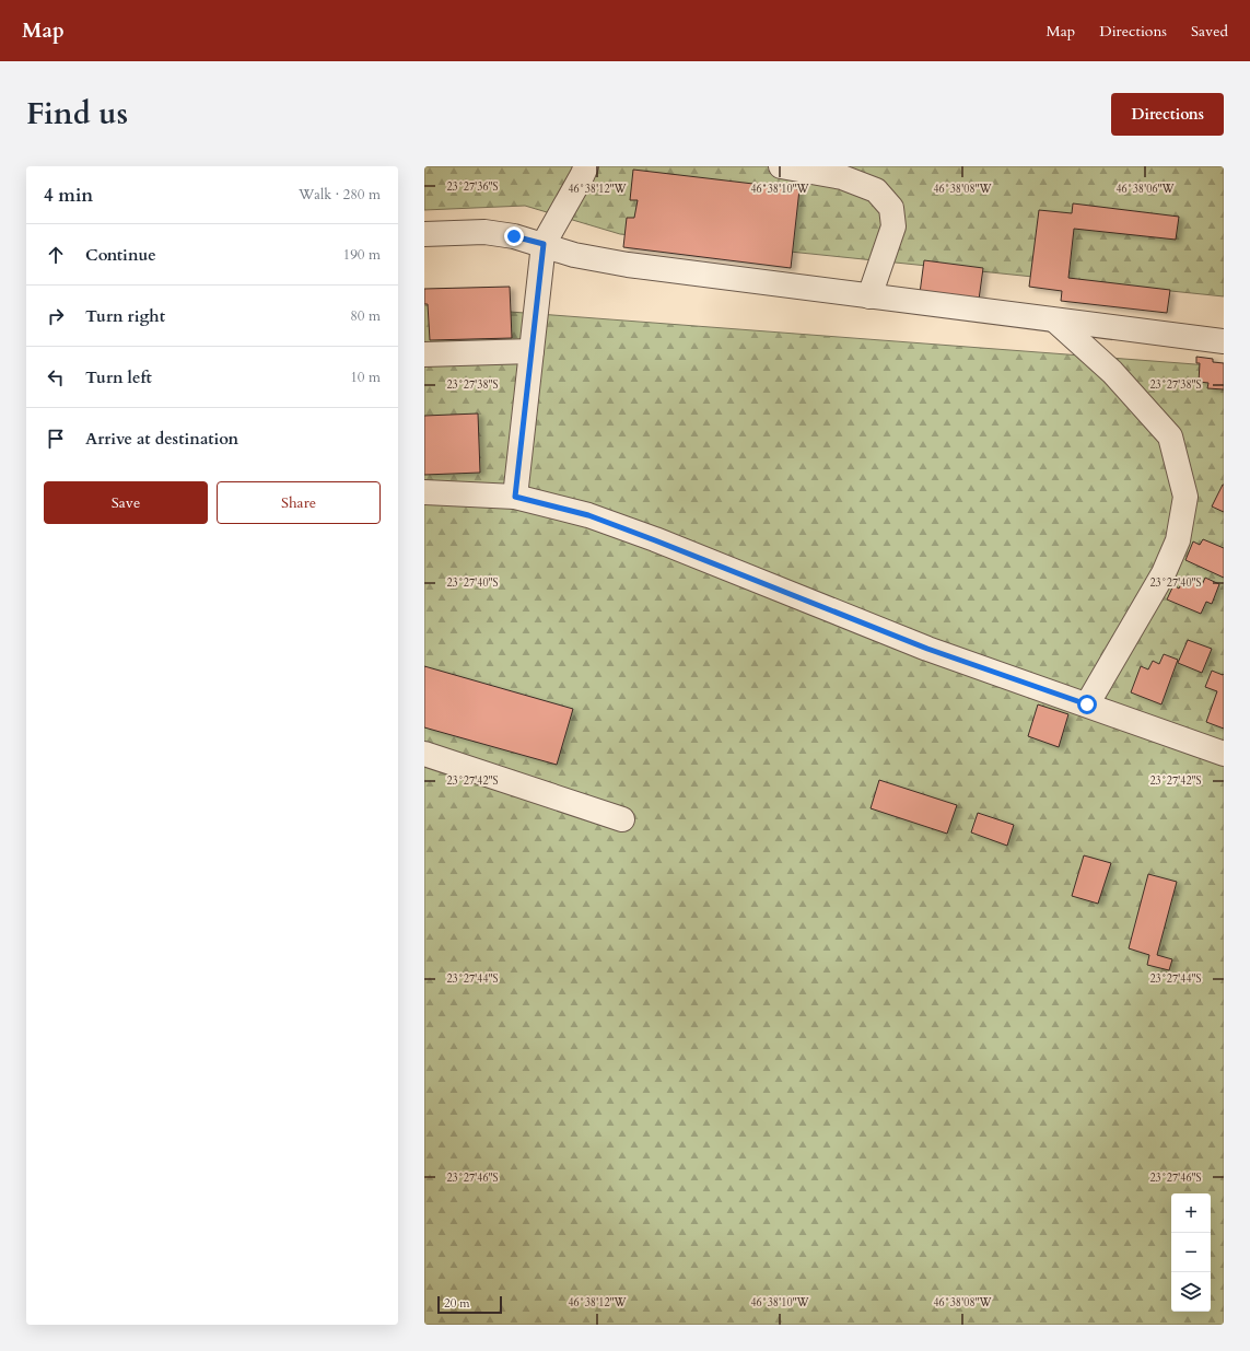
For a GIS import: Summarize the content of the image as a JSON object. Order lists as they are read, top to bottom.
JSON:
{
  "scale_bar": "20 m",
  "page": {
    "header": "Map",
    "nav": ["Map", "Directions", "Saved"],
    "title": "Find us",
    "buttons": [
      "Directions",
      ["Save", "Share"]
    ],
    "heading": ["4 min", "Walk · 280 m"],
    "list": [
      ["Continue", "190 m"],
      ["Turn right", "80 m"],
      ["Turn left", "10 m"],
      "Arrive at destination"
    ],
    "map_buttons": ["+", "−"],
    "scale": "20 m"
  },
  "coordinates": [
    "23°27'36\"S",
    "46°38'12\"W",
    "46°38'10\"W",
    "46°38'08\"W",
    "46°38'06\"W",
    "23°27'38\"S",
    "23°27'40\"S",
    "23°27'42\"S",
    "23°27'44\"S",
    "23°27'46\"S"
  ]
}
